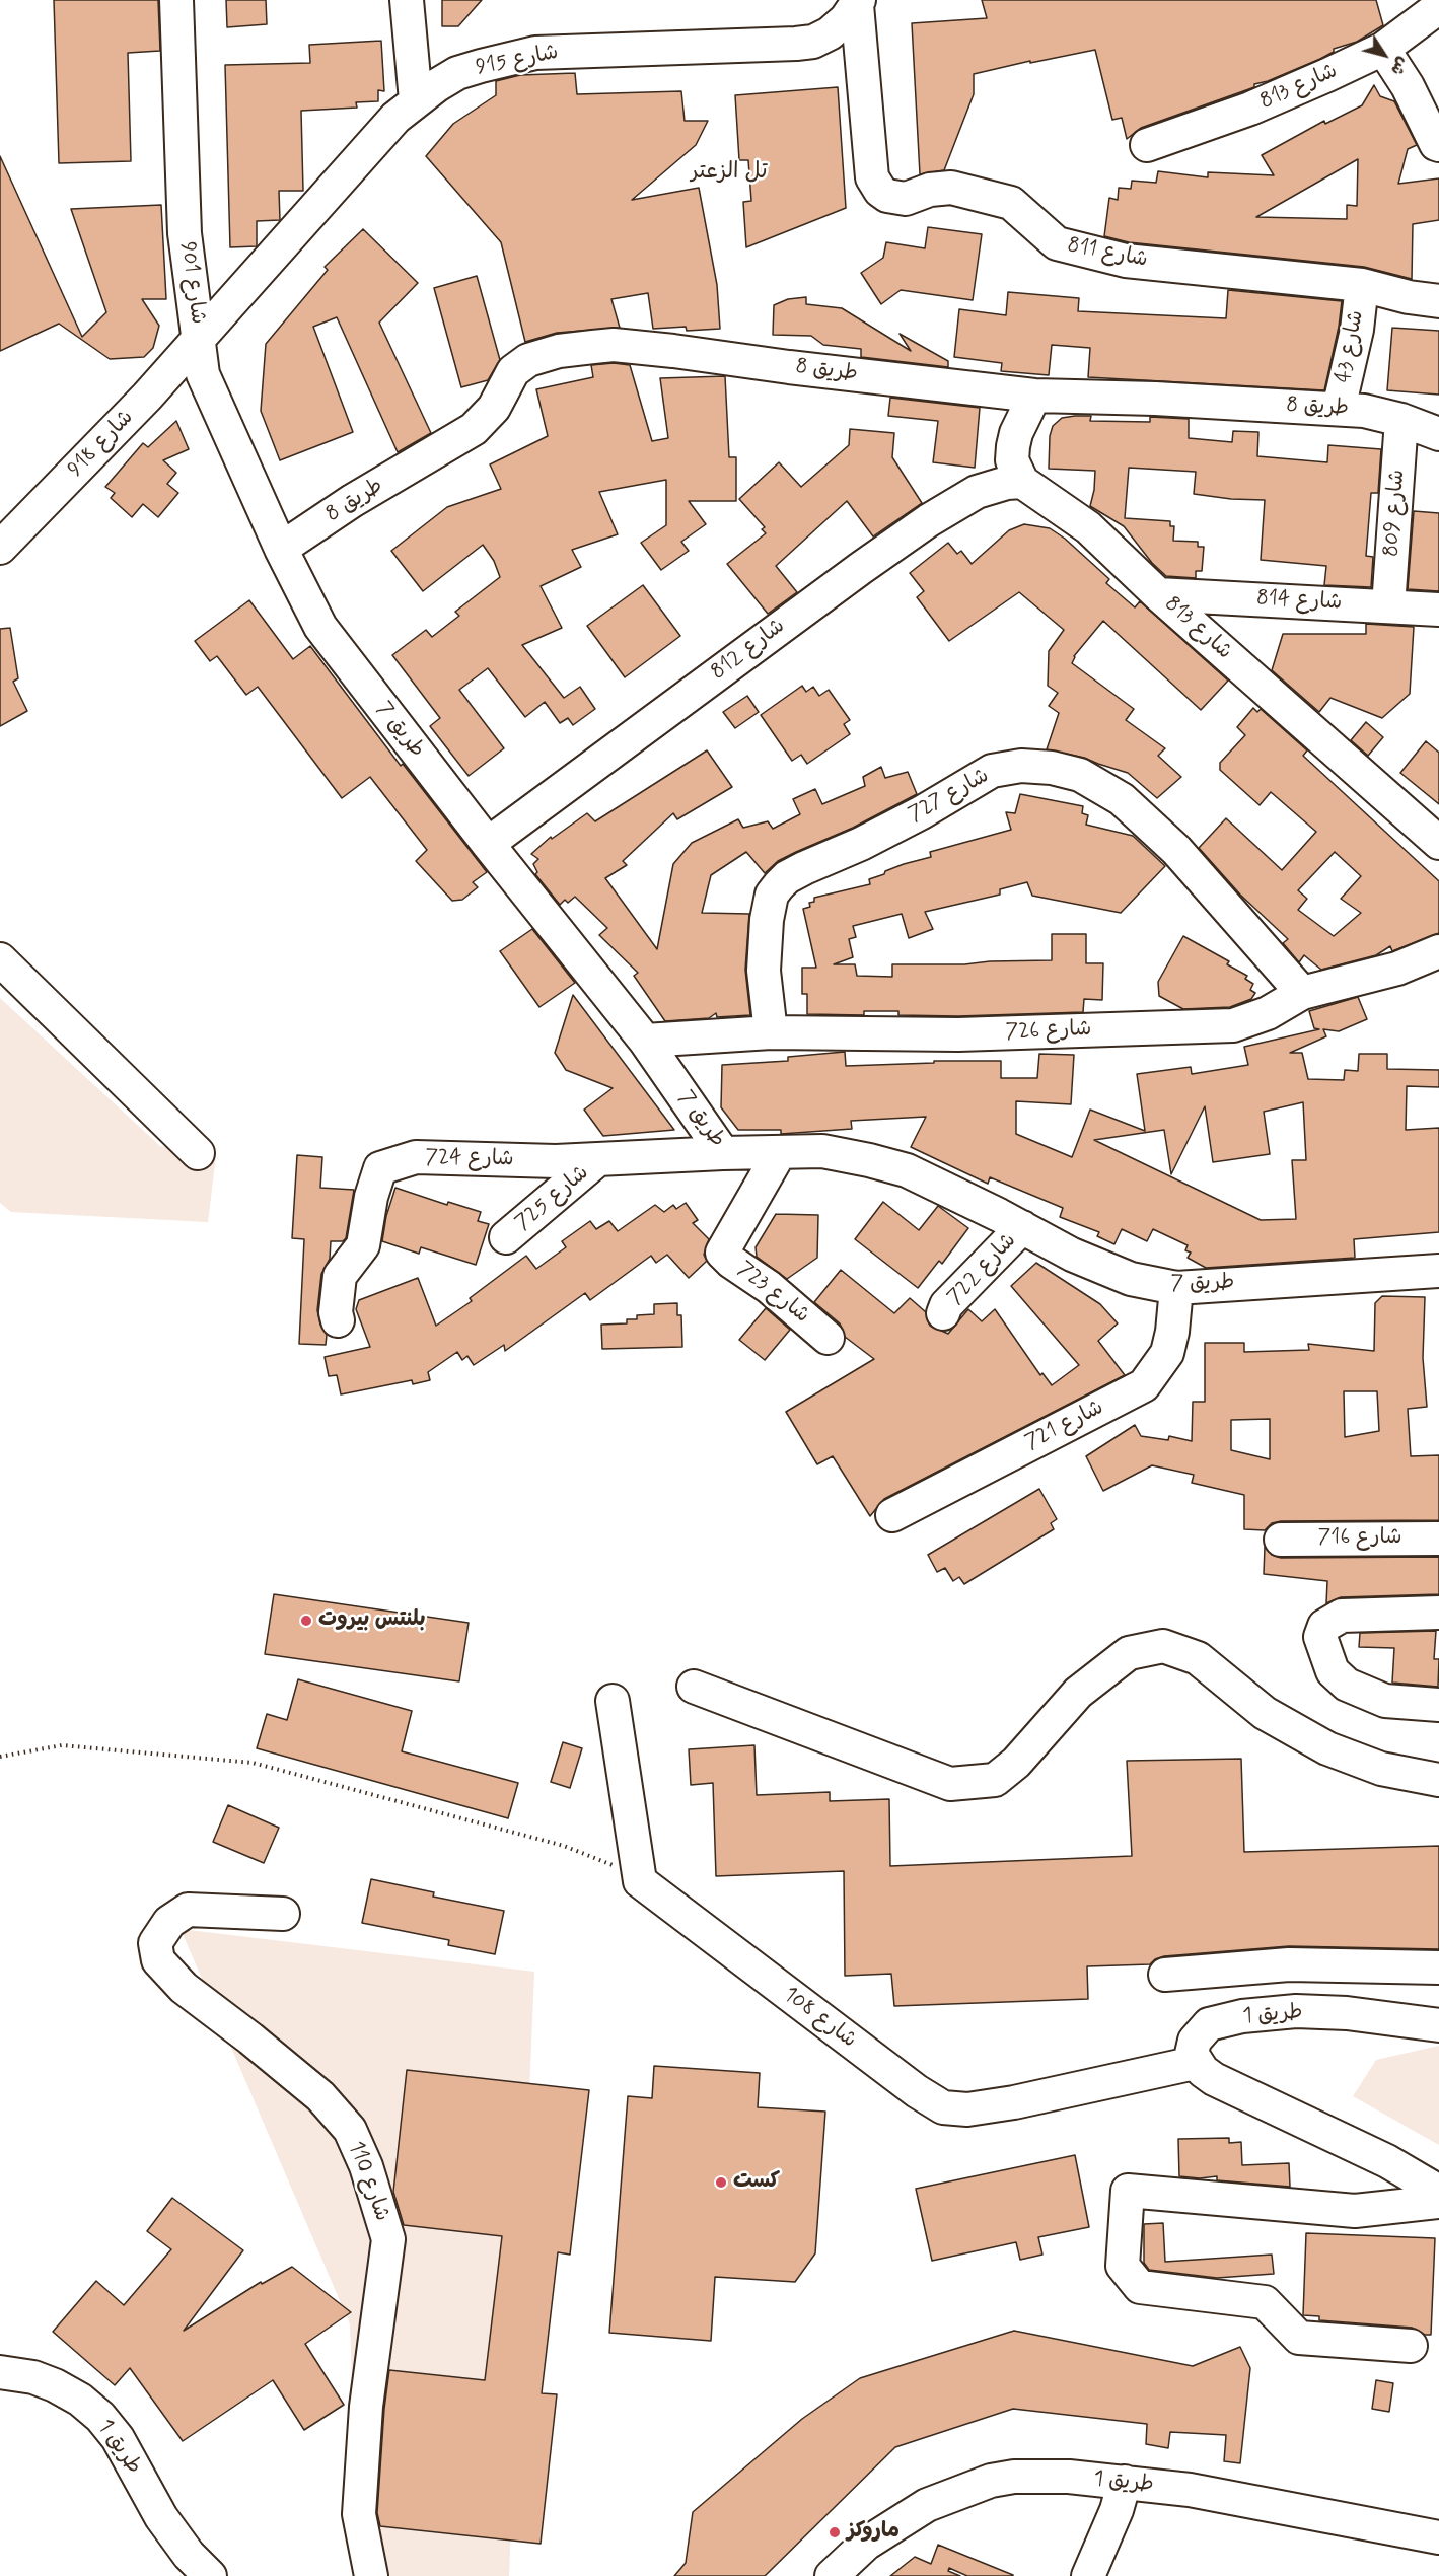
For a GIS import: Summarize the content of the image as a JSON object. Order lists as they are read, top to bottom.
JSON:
{
  "streets": {
    "street": [
      "شارع 915",
      "شارع 813",
      "شارع 811",
      "شارع 901",
      "شارع 43",
      "طريق 8",
      "شارع 918",
      "شارع 809",
      "شارع 814",
      "شارع 812",
      "7 طريق",
      "شارع 727",
      "شارع 726",
      "شارع 724",
      "شارع 725",
      "شارع 722",
      "شارع 723",
      "شارع 721",
      "شارع 716",
      "طريق 1",
      "شارع 108",
      "شارع 110"
    ]
  },
  "crossings": [
    ["شارع 915", "شارع 811"],
    ["شارع 915", "شارع 901"],
    ["شارع 915", "شارع 918"],
    ["شارع 813", "شارع 814"],
    ["شارع 813", "شارع 812"],
    ["شارع 811", "شارع 43"],
    ["شارع 901", "طريق 8"],
    ["شارع 901", "شارع 918"],
    ["شارع 901", "7 طريق"],
    ["شارع 43", "طريق 8"],
    ["طريق 8", "شارع 809"],
    ["طريق 8", "7 طريق"],
    ["شارع 809", "شارع 814"],
    ["شارع 812", "7 طريق"],
    ["7 طريق", "شارع 726"],
    ["7 طريق", "شارع 724"],
    ["7 طريق", "شارع 722"],
    ["7 طريق", "شارع 723"],
    ["7 طريق", "شارع 721"],
    ["شارع 727", "شارع 726"],
    ["شارع 724", "شارع 725"],
    ["طريق 1", "شارع 108"]
  ],
  "districts": ["تل الزعتر"],
  "places": ["بلنتس بيروت", "كست", "ماروكز"],
  "north": "bottom right"
}
